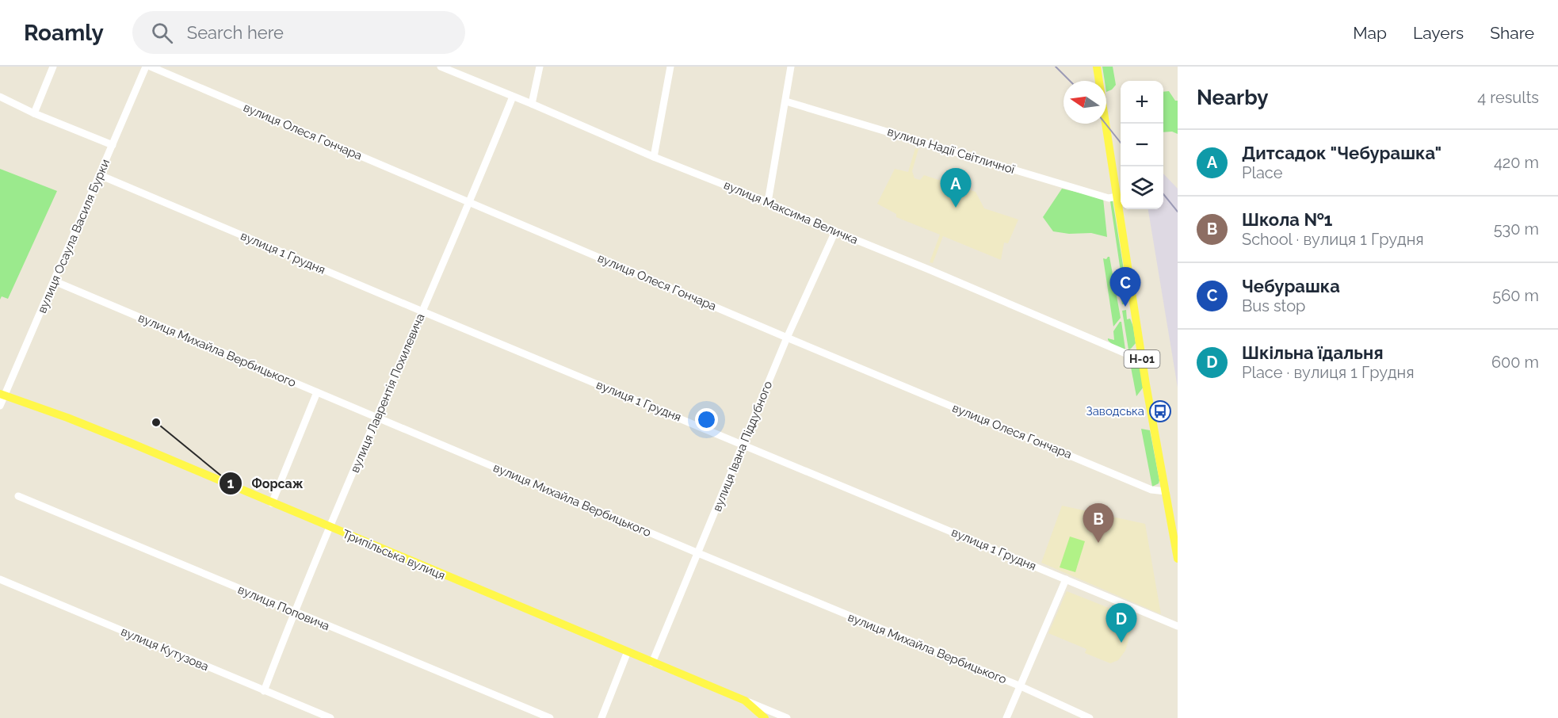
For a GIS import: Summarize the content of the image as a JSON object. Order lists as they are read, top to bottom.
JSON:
{
  "streets": {
    "main road": ["Н-01", "Трипільська вулиця"],
    "street": [
      "вулиця Олеся Гончара",
      "вулиця Надії Світличної",
      "вулиця Максима Величка",
      "вулиця Осаула Василя Бурки",
      "вулиця 1 Грудня",
      "вулиця Михайла Вербицького",
      "вулиця Лаврентія Похилевича",
      "вулиця Івана Піддубного",
      "вулиця Поповича",
      "вулиця Кутузова"
    ]
  },
  "crossings": [
    ["вулиця Олеся Гончара", "Н-01"],
    ["вулиця Олеся Гончара", "вулиця Лаврентія Похилевича"],
    ["вулиця Олеся Гончара", "вулиця Івана Піддубного"],
    ["вулиця Надії Світличної", "Н-01"],
    ["вулиця Максима Величка", "Н-01"],
    ["вулиця Максима Величка", "вулиця Лаврентія Похилевича"],
    ["вулиця Максима Величка", "вулиця Івана Піддубного"],
    ["вулиця Осаула Василя Бурки", "вулиця 1 Грудня"],
    ["вулиця Осаула Василя Бурки", "вулиця Михайла Вербицького"],
    ["вулиця Осаула Василя Бурки", "Трипільська вулиця"],
    ["вулиця 1 Грудня", "вулиця Лаврентія Похилевича"],
    ["вулиця 1 Грудня", "вулиця Івана Піддубного"],
    ["вулиця Михайла Вербицького", "вулиця Лаврентія Похилевича"],
    ["вулиця Михайла Вербицького", "вулиця Івана Піддубного"],
    ["вулиця Лаврентія Похилевича", "Трипільська вулиця"],
    ["вулиця Лаврентія Похилевича", "вулиця Поповича"],
    ["вулиця Лаврентія Похилевича", "вулиця Кутузова"],
    ["вулиця Івана Піддубного", "Трипільська вулиця"]
  ],
  "places": {
    "bus stop": ["Заводська"],
    "other": ["Форсаж"]
  },
  "north": "left",
  "page": {
    "header": "Roamly",
    "search": "Search here",
    "nav": ["Map", "Layers", "Share"],
    "heading": ["Nearby", "4 results"],
    "map_buttons": ["+", "−"],
    "list": [
      {
        "mark": "A",
        "name": "Дитсадок \"Чебурашка\"",
        "note": "Place",
        "value": "420 m"
      },
      {
        "mark": "B",
        "name": "Школа №1",
        "note": "School · вулиця 1 Грудня",
        "value": "530 m"
      },
      {
        "mark": "C",
        "name": "Чебурашка",
        "note": "Bus stop",
        "value": "560 m"
      },
      {
        "mark": "D",
        "name": "Шкільна їдальня",
        "note": "Place · вулиця 1 Грудня",
        "value": "600 m"
      }
    ],
    "pins": [
      "A",
      "C",
      "B",
      "D"
    ]
  }
}
